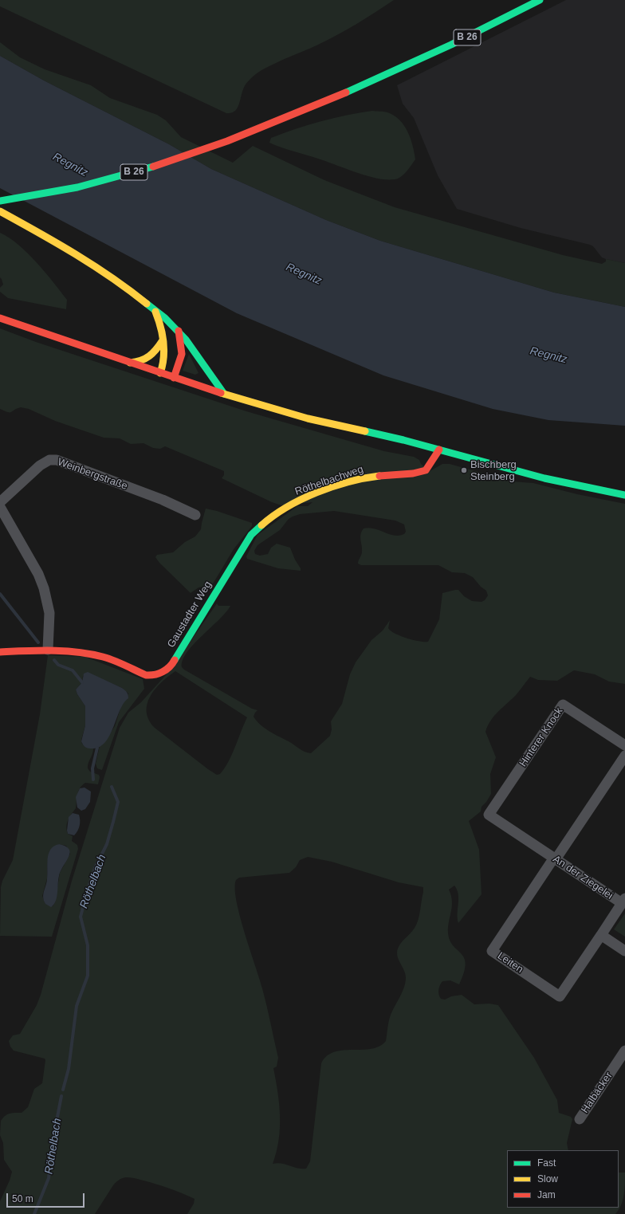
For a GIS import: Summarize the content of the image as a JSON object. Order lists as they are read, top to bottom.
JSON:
{
  "streets": {
    "street": [
      "B 26",
      "Weinbergstraße",
      "Röthelbachweg",
      "Gaustadter Weg",
      "Hinterer Knock",
      "An der Ziegelei",
      "Leiten",
      "Halbäcker"
    ]
  },
  "crossings": [
    ["Röthelbachweg", "Gaustadter Weg"],
    ["Hinterer Knock", "An der Ziegelei"],
    ["An der Ziegelei", "Leiten"]
  ],
  "water": ["Regnitz", "Röthelbach"],
  "places": ["Bischberg Steinberg"],
  "legend": ["Fast", "Slow", "Jam"],
  "scale_bar": "50 m"
}
